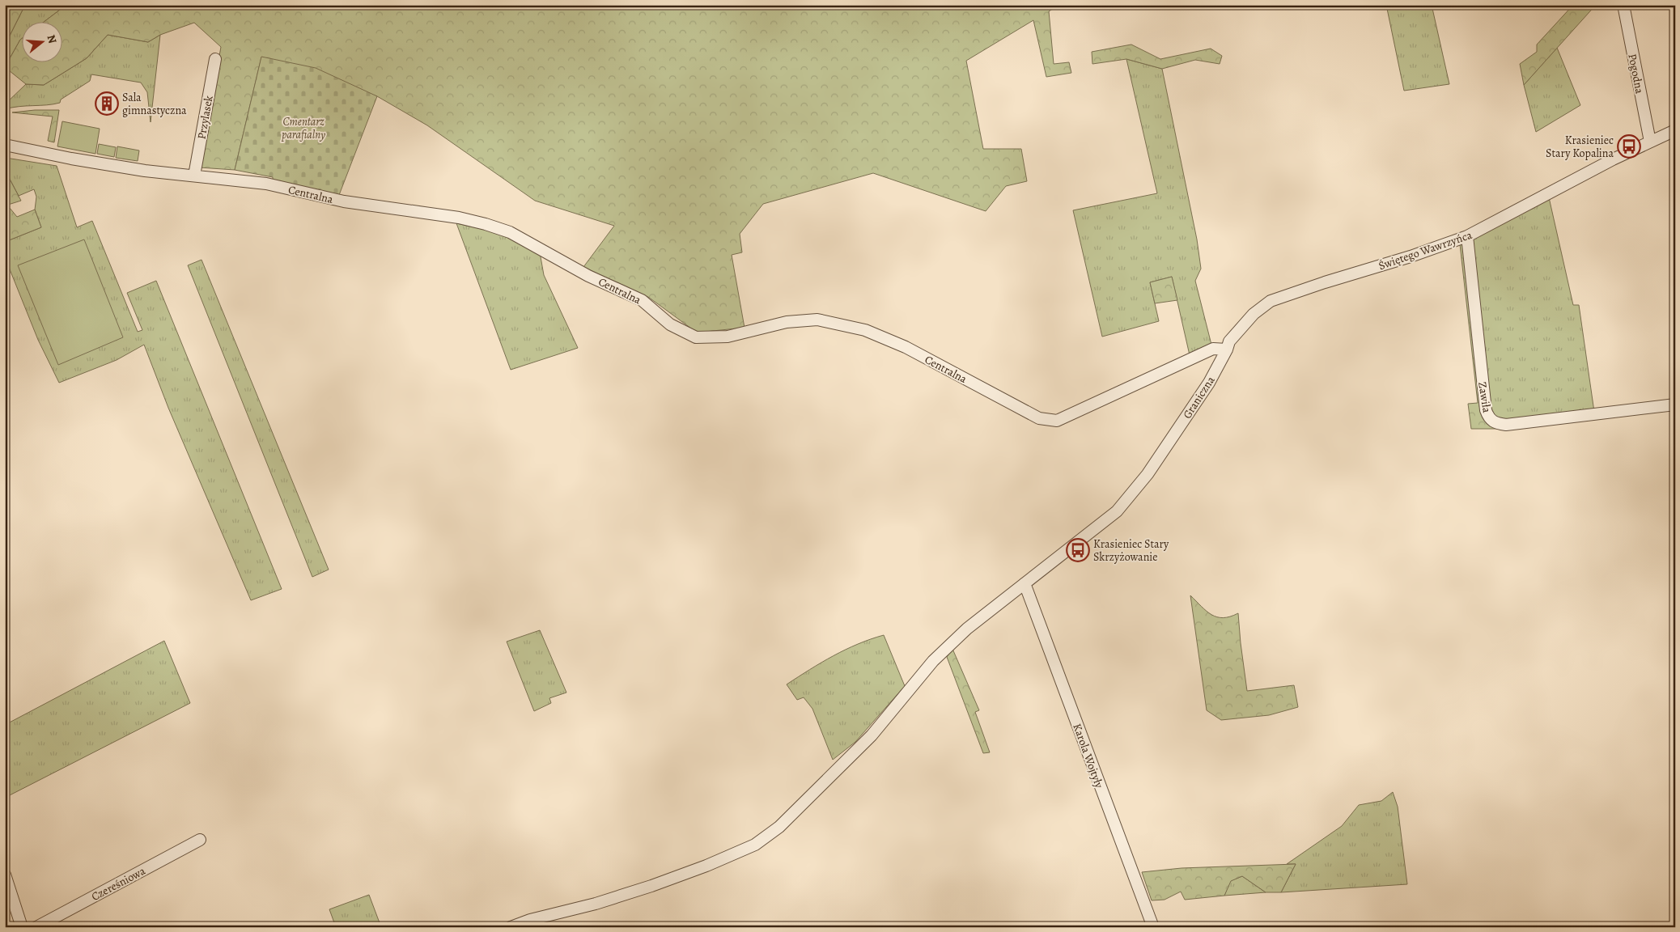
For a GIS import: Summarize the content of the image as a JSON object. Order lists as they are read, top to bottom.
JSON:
{
  "streets": {
    "street": [
      "Pogodna",
      "Przylasek",
      "Centralna",
      "Świętego Wawrzyńca",
      "Graniczna",
      "Zawiła",
      "Karola Wojtyły",
      "Czereśniowa"
    ]
  },
  "crossings": [
    ["Pogodna", "Świętego Wawrzyńca"],
    ["Przylasek", "Centralna"],
    ["Centralna", "Świętego Wawrzyńca"],
    ["Centralna", "Graniczna"],
    ["Świętego Wawrzyńca", "Graniczna"],
    ["Świętego Wawrzyńca", "Zawiła"],
    ["Graniczna", "Karola Wojtyły"]
  ],
  "parks": ["Cmentarz parafialny"],
  "places": {
    "building": ["Sala gimnastyczna"],
    "bus stop": ["Krasieniec Stary Kopalina", "Krasieniec Stary Skrzyżowanie"]
  },
  "north": "right"
}
